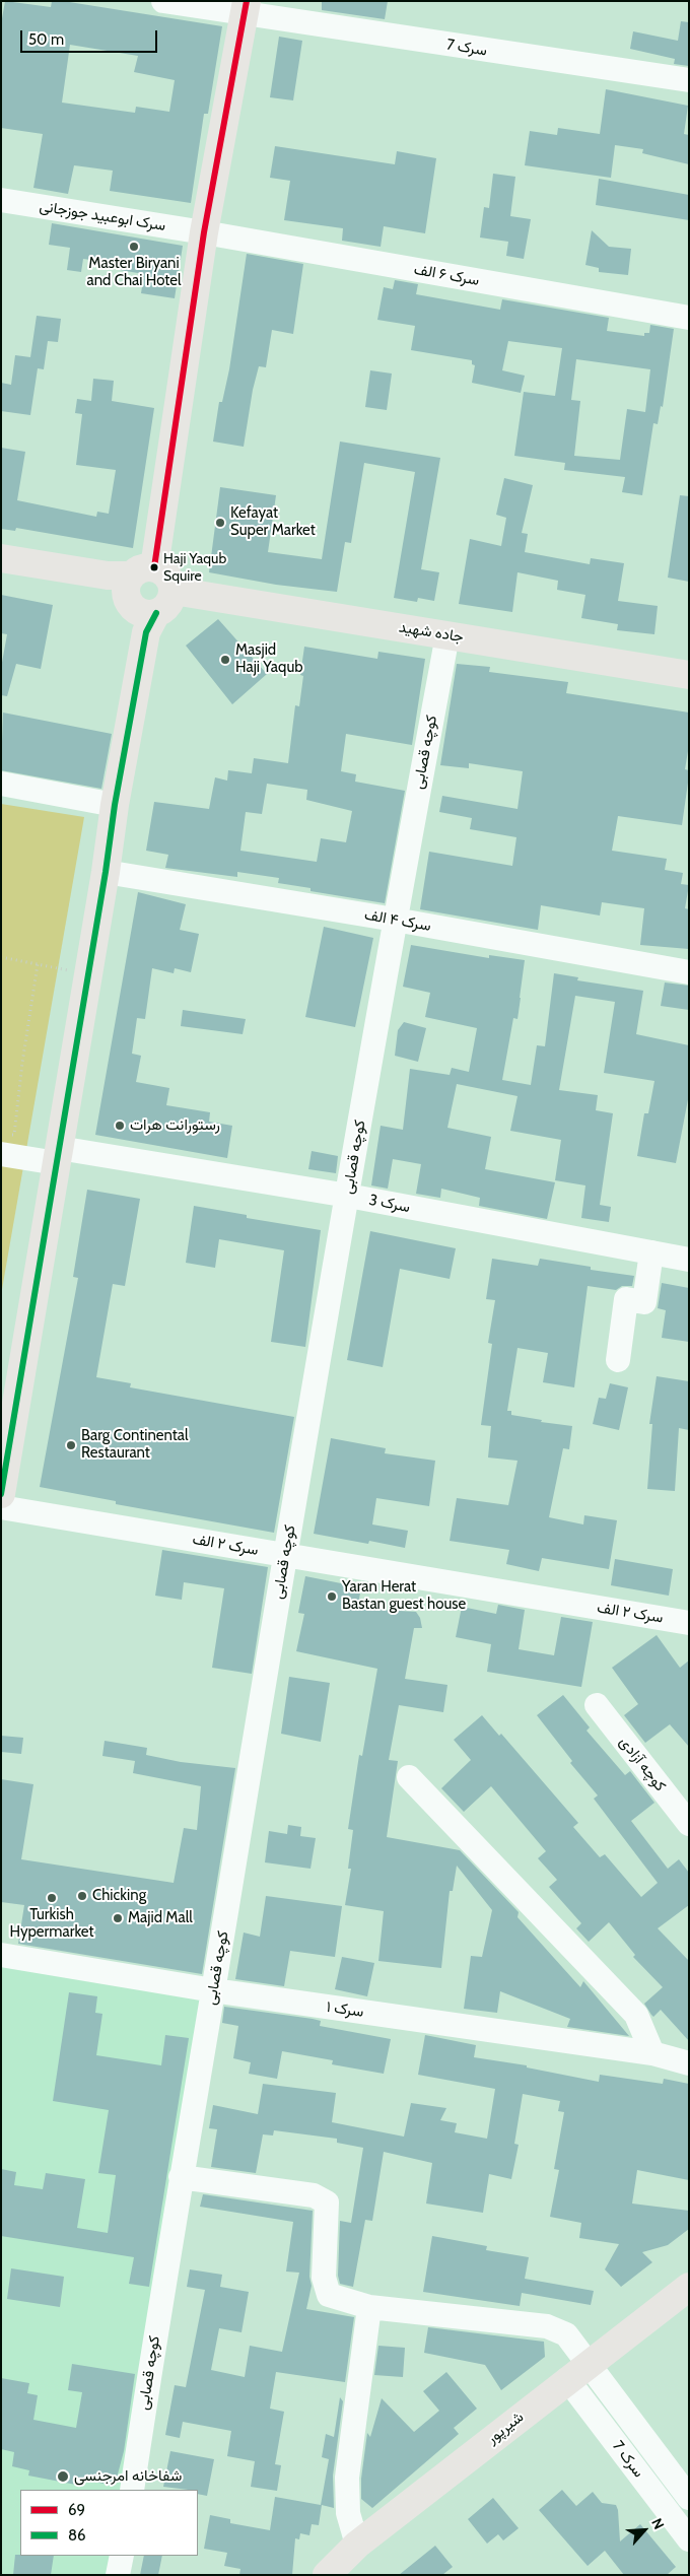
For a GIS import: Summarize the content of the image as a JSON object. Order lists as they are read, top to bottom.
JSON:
{
  "streets": {
    "main road": ["جاده شهید", "شیرپور"],
    "street": [
      "سرک 7",
      "سرک ابوعبید جوزجانی",
      "سرک ۶ الف",
      "کوچه قصابی",
      "سرک ۴ الف",
      "سرک 3",
      "سرک ۲ الف",
      "کوچه آزادی",
      "سرک ۱"
    ]
  },
  "crossings": [
    ["سرک 7", "کوچه قصابی"],
    ["سرک 7", "شیرپور"],
    ["سرک ابوعبید جوزجانی", "سرک ۶ الف"],
    ["جاده شهید", "کوچه قصابی"],
    ["کوچه قصابی", "سرک ۴ الف"],
    ["کوچه قصابی", "سرک 3"],
    ["کوچه قصابی", "سرک ۲ الف"],
    ["کوچه قصابی", "سرک ۱"]
  ],
  "places": [
    "Master Biryani and Chai Hotel",
    "Kefayat Super Market",
    "Haji Yaqub Squire",
    "Masjid Haji Yaqub",
    "رستورانت هرات",
    "Barg Continental Restaurant",
    "Yaran Herat Bastan guest house",
    "Chicking",
    "Turkish Hypermarket",
    "Majid Mall",
    "شفاخانه امرجنسی"
  ],
  "lines": ["transit line 69", "transit line 86"],
  "legend": ["69", "86"],
  "scale_bar": "50 m",
  "north": "top right"
}
